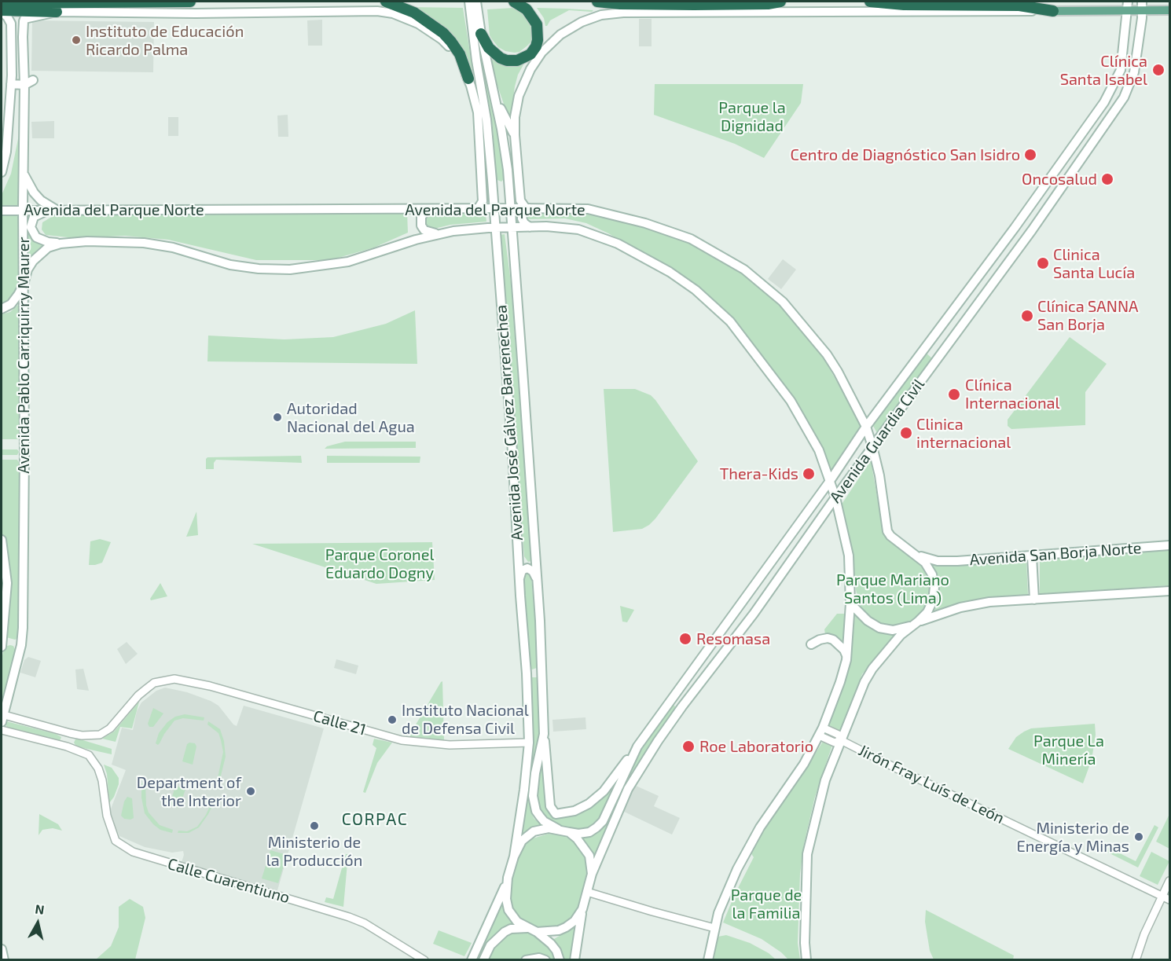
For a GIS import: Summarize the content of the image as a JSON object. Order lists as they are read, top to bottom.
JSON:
{
  "streets": {
    "main road": [
      "Avenida del Parque Norte",
      "Avenida Pablo Carriquirry Maurer",
      "Avenida José Gálvez Barrenechea",
      "Avenida Guardia Civil",
      "Avenida San Borja Norte"
    ],
    "street": ["Calle 21", "Jirón Fray Luís de León", "Calle Cuarentiuno"]
  },
  "crossings": [
    ["Avenida del Parque Norte", "Avenida Pablo Carriquirry Maurer"],
    ["Avenida del Parque Norte", "Avenida José Gálvez Barrenechea"],
    ["Avenida del Parque Norte", "Avenida Guardia Civil"],
    ["Avenida del Parque Norte", "Avenida San Borja Norte"],
    ["Avenida del Parque Norte", "Jirón Fray Luís de León"],
    ["Avenida José Gálvez Barrenechea", "Avenida Guardia Civil"],
    ["Avenida José Gálvez Barrenechea", "Calle 21"]
  ],
  "districts": ["CORPAC"],
  "parks": [
    "Parque la Dignidad",
    "Parque Coronel Eduardo Dogny",
    "Parque Mariano Santos (Lima)",
    "Parque La Minería",
    "Parque de la Familia"
  ],
  "places": [
    "Instituto de Educación Ricardo Palma",
    "Clínica Santa Isabel",
    "Centro de Diagnóstico San Isidro",
    "Oncosalud",
    "Clinica Santa Lucía",
    "Clínica SANNA San Borja",
    "Clínica Internacional",
    "Autoridad Nacional del Agua",
    "Clinica internacional",
    "Thera-Kids",
    "Resomasa",
    "Instituto Nacional de Defensa Civil",
    "Roe Laboratorio",
    "Department of the Interior",
    "Ministerio de la Producción",
    "Ministerio de Energía y Minas"
  ],
  "north": "top"
}
